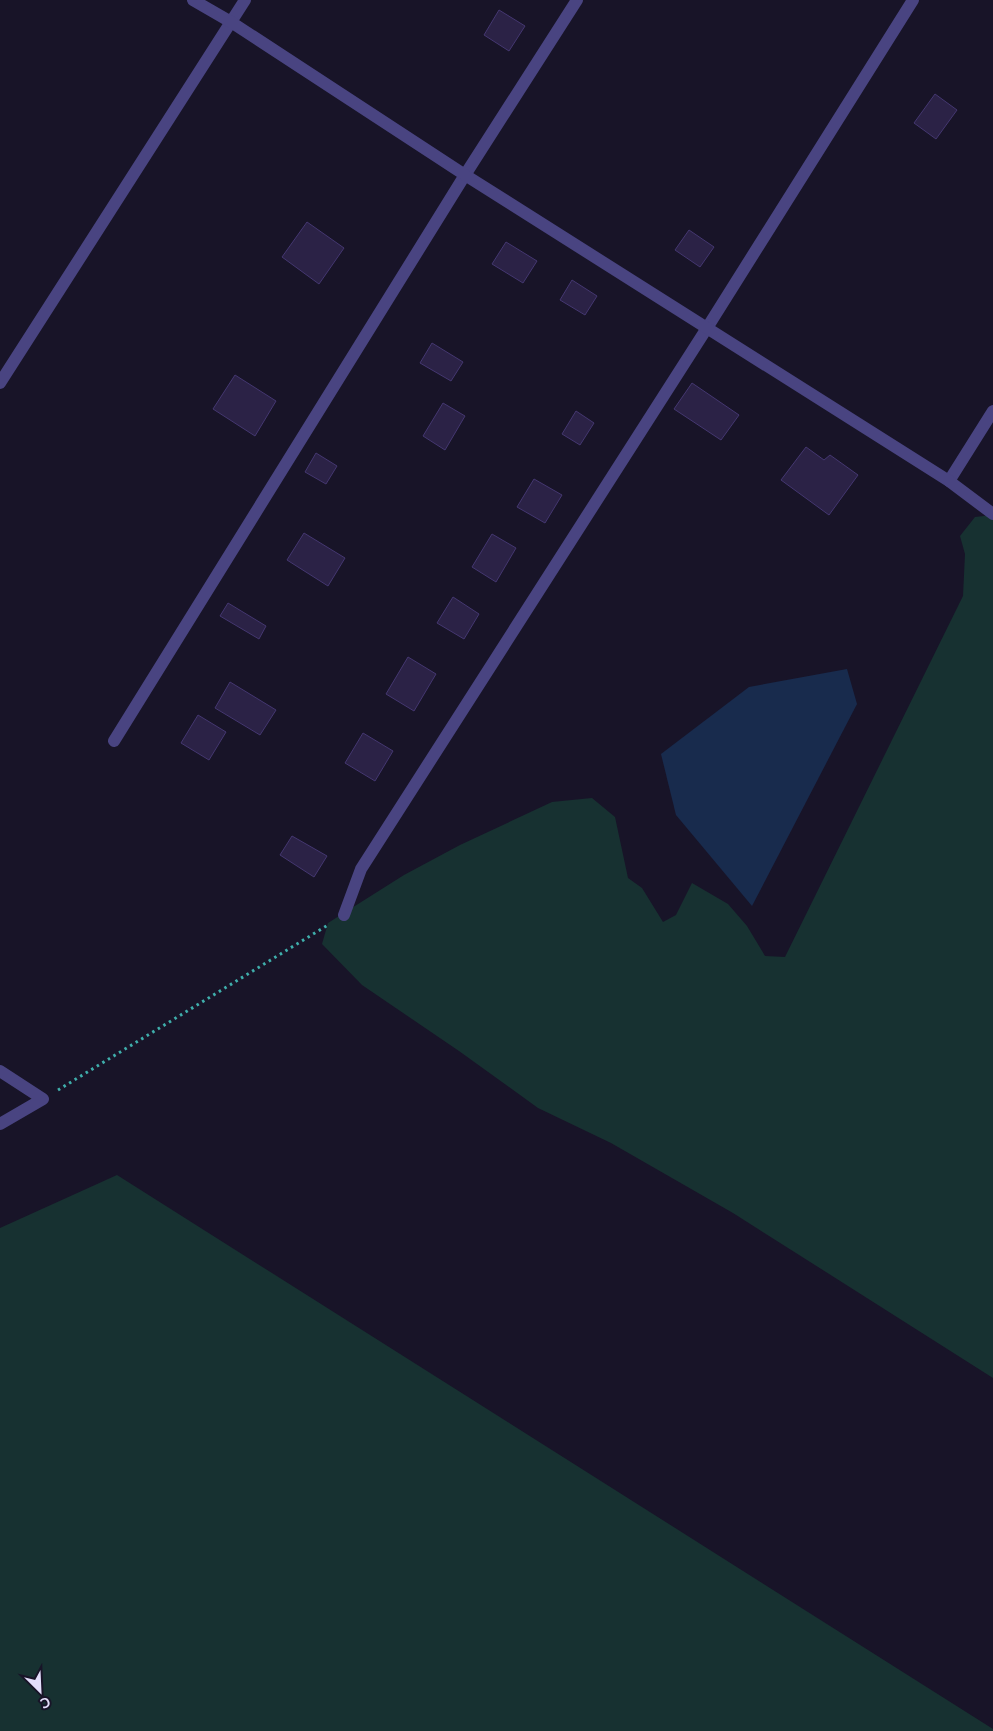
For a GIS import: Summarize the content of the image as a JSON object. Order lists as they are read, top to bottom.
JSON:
{
  "north": "bottom right"
}
